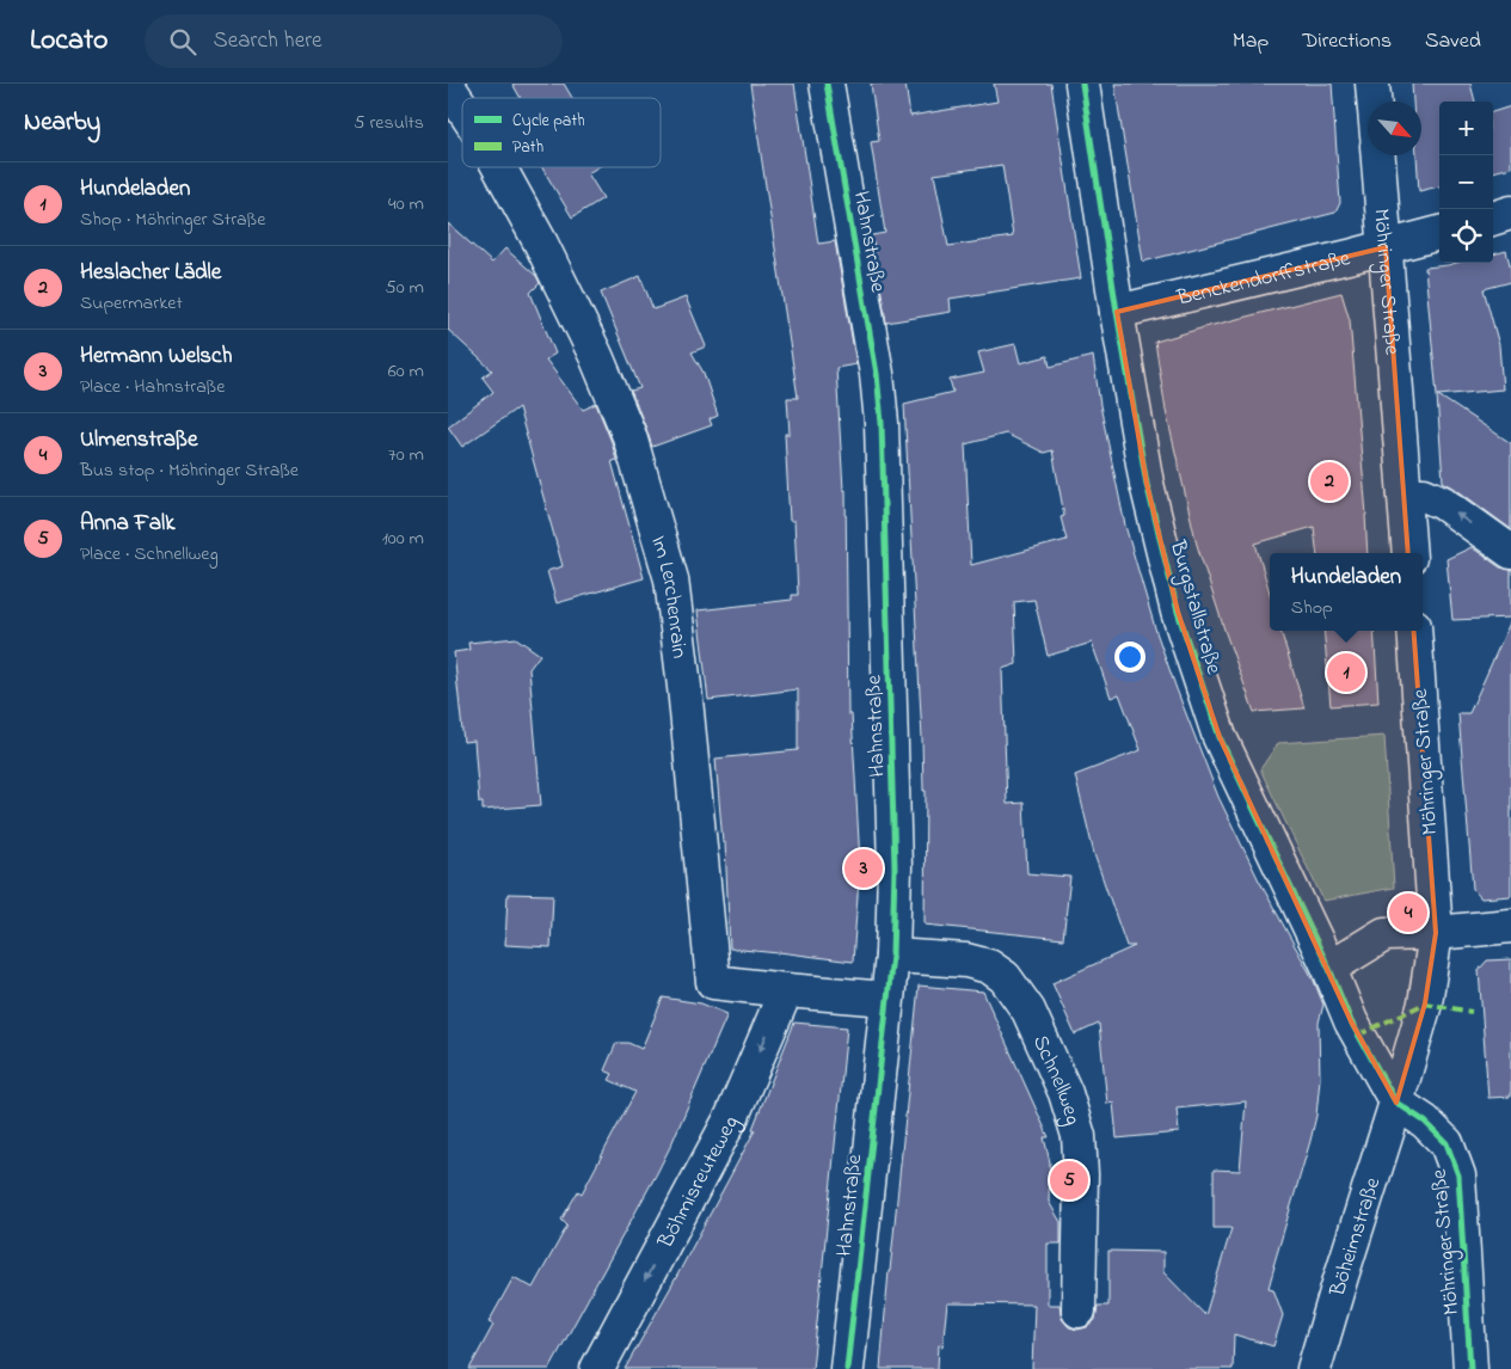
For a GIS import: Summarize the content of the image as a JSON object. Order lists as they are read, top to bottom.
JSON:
{
  "streets": {
    "street": [
      "Hahnstraße",
      "Benckendorffstraße",
      "Möhringer Straße",
      "Im Lerchenrain",
      "Burgstallstraße",
      "Schnellweg",
      "Böhmisreuteweg",
      "Böheimstraße"
    ]
  },
  "crossings": [
    ["Hahnstraße", "Im Lerchenrain"],
    ["Hahnstraße", "Schnellweg"],
    ["Benckendorffstraße", "Möhringer Straße"],
    ["Benckendorffstraße", "Burgstallstraße"],
    ["Möhringer Straße", "Burgstallstraße"],
    ["Möhringer Straße", "Böheimstraße"],
    ["Im Lerchenrain", "Böhmisreuteweg"],
    ["Burgstallstraße", "Böheimstraße"]
  ],
  "one_way": ["Böhmisreuteweg"],
  "legend": ["Cycle path", "Path"],
  "north": "bottom right",
  "page": {
    "header": "Locato",
    "search": "Search here",
    "nav": ["Map", "Directions", "Saved"],
    "heading": ["Nearby", "5 results"],
    "map_buttons": ["+", "−"],
    "list": [
      {
        "mark": "1",
        "name": "Hundeladen",
        "note": "Shop · Möhringer Straße",
        "value": "40 m"
      },
      {
        "mark": "2",
        "name": "Heslacher Lädle",
        "note": "Supermarket",
        "value": "50 m"
      },
      {
        "mark": "3",
        "name": "Hermann Welsch",
        "note": "Place · Hahnstraße",
        "value": "60 m"
      },
      {
        "mark": "4",
        "name": "Ulmenstraße",
        "note": "Bus stop · Möhringer Straße",
        "value": "70 m"
      },
      {
        "mark": "5",
        "name": "Anna Falk",
        "note": "Place · Schnellweg",
        "value": "100 m"
      }
    ],
    "pins": [
      "2",
      "1",
      "3",
      "4",
      "5"
    ],
    "popup": ["Hundeladen", "Shop"]
  }
}
